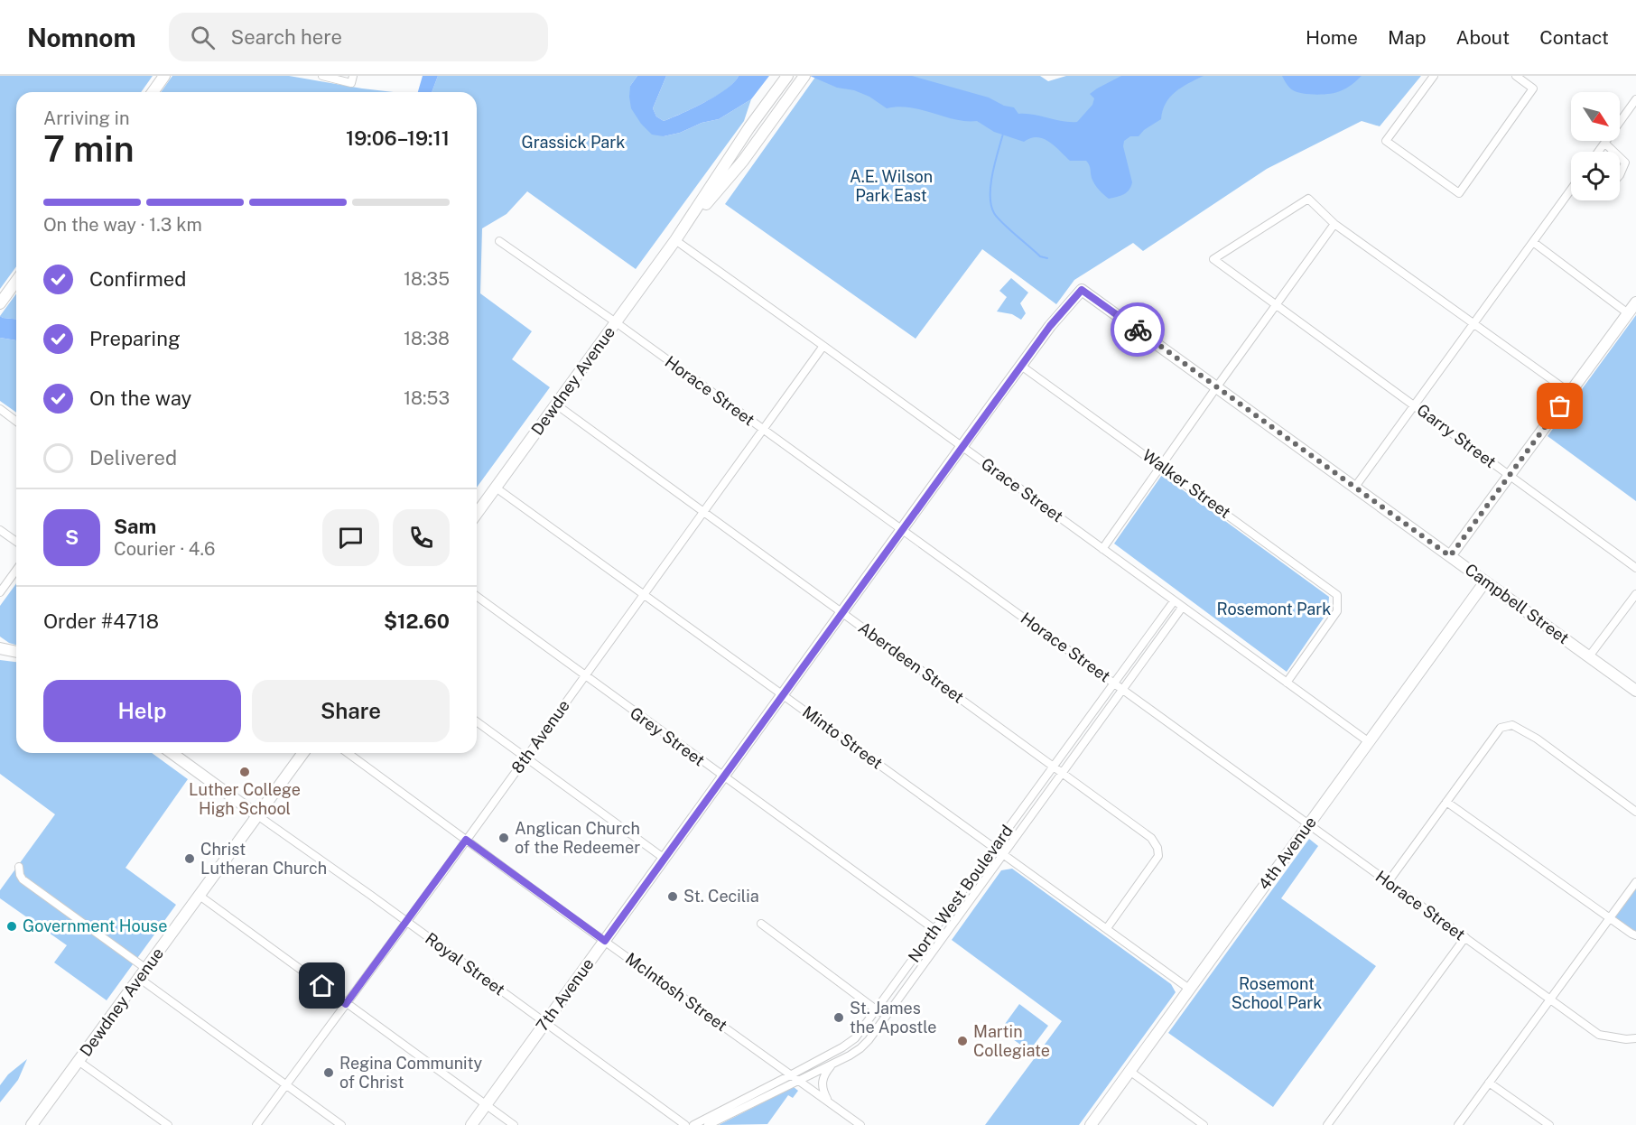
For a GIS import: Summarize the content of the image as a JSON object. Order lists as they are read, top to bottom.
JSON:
{
  "streets": {
    "street": [
      "Dewdney Avenue",
      "Horace Street",
      "Garry Street",
      "Walker Street",
      "Grace Street",
      "Campbell Street",
      "Aberdeen Street",
      "8th Avenue",
      "Grey Street",
      "Minto Street",
      "4th Avenue",
      "North West Boulevard",
      "Royal Street",
      "McIntosh Street",
      "7th Avenue"
    ]
  },
  "crossings": [
    ["Dewdney Avenue", "Horace Street"],
    ["Dewdney Avenue", "Grace Street"],
    ["Dewdney Avenue", "Aberdeen Street"],
    ["Dewdney Avenue", "Minto Street"],
    ["Dewdney Avenue", "Royal Street"],
    ["Horace Street", "8th Avenue"],
    ["Horace Street", "4th Avenue"],
    ["Horace Street", "North West Boulevard"],
    ["Horace Street", "7th Avenue"],
    ["Walker Street", "Grace Street"],
    ["Walker Street", "7th Avenue"],
    ["Grace Street", "8th Avenue"],
    ["Grace Street", "4th Avenue"],
    ["Grace Street", "North West Boulevard"],
    ["Grace Street", "7th Avenue"],
    ["Campbell Street", "4th Avenue"],
    ["Campbell Street", "7th Avenue"],
    ["Aberdeen Street", "8th Avenue"],
    ["Aberdeen Street", "Minto Street"],
    ["Aberdeen Street", "North West Boulevard"],
    ["Aberdeen Street", "7th Avenue"],
    ["8th Avenue", "Grey Street"],
    ["8th Avenue", "Minto Street"],
    ["8th Avenue", "Royal Street"],
    ["8th Avenue", "McIntosh Street"],
    ["Grey Street", "North West Boulevard"],
    ["Grey Street", "7th Avenue"],
    ["Minto Street", "4th Avenue"],
    ["Minto Street", "North West Boulevard"],
    ["Minto Street", "7th Avenue"],
    ["North West Boulevard", "McIntosh Street"],
    ["Royal Street", "7th Avenue"],
    ["McIntosh Street", "7th Avenue"]
  ],
  "parks": [
    "Grassick Park",
    "A.E. Wilson Park East",
    "Rosemont Park",
    "Rosemont School Park"
  ],
  "places": [
    "Luther College High School",
    "Anglican Church of the Redeemer",
    "Christ Lutheran Church",
    "St. Cecilia",
    "Government House",
    "St. James the Apostle",
    "Martin Collegiate",
    "Regina Community of Christ"
  ],
  "north": "bottom right",
  "page": {
    "header": "Nomnom",
    "search": "Search here",
    "nav": [
      "Home",
      "Map",
      "About",
      "Contact"
    ],
    "heading": ["7 min", "Arriving in", "19:06–19:11"],
    "panel": [
      "Sam",
      "Courier · 4.6",
      "Order #4718",
      "$12.60"
    ],
    "bar": "On the way · 1.3 km",
    "list": [
      ["Confirmed", "18:35"],
      ["Preparing", "18:38"],
      ["On the way", "18:53"],
      "Delivered"
    ],
    "round": "S",
    "buttons": ["Help", "Share"]
  }
}
